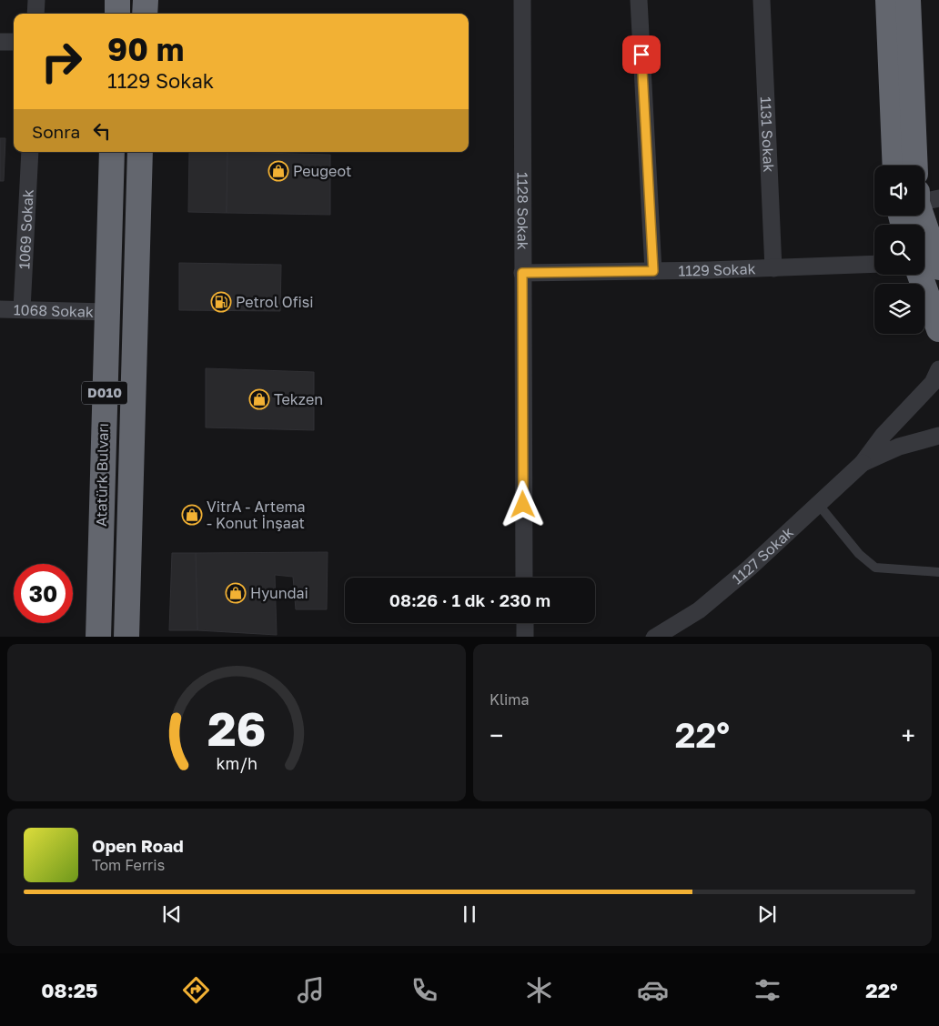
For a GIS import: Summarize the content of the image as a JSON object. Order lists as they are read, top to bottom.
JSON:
{
  "streets": {
    "highway": ["D010", "Atatürk Bulvarı"],
    "street": [
      "1131 Sokak",
      "1128 Sokak",
      "1069 Sokak",
      "1129 Sokak",
      "1068 Sokak",
      "1127 Sokak"
    ]
  },
  "crossings": [
    ["1131 Sokak", "1129 Sokak"],
    ["1128 Sokak", "1129 Sokak"],
    ["1069 Sokak", "1068 Sokak"],
    ["1068 Sokak", "Atatürk Bulvarı"]
  ],
  "places": {
    "shop": [
      "Peugeot",
      "Tekzen",
      "VitrA - Artema - Konut İnşaat",
      "Hyundai"
    ],
    "fuel station": ["Petrol Ofisi"]
  },
  "page": {
    "turn": ["90 m", "1129 Sokak"],
    "then": "Sonra",
    "limit": "30",
    "trip": "08:26 · 1 dk · 230 m",
    "tile": "Klima",
    "heat": ["−", "22°", "+"],
    "song": ["Open Road", "Tom Ferris"],
    "tabs": ["08:25", "22°"],
    "gauge": ["26", "km/h"]
  }
}
